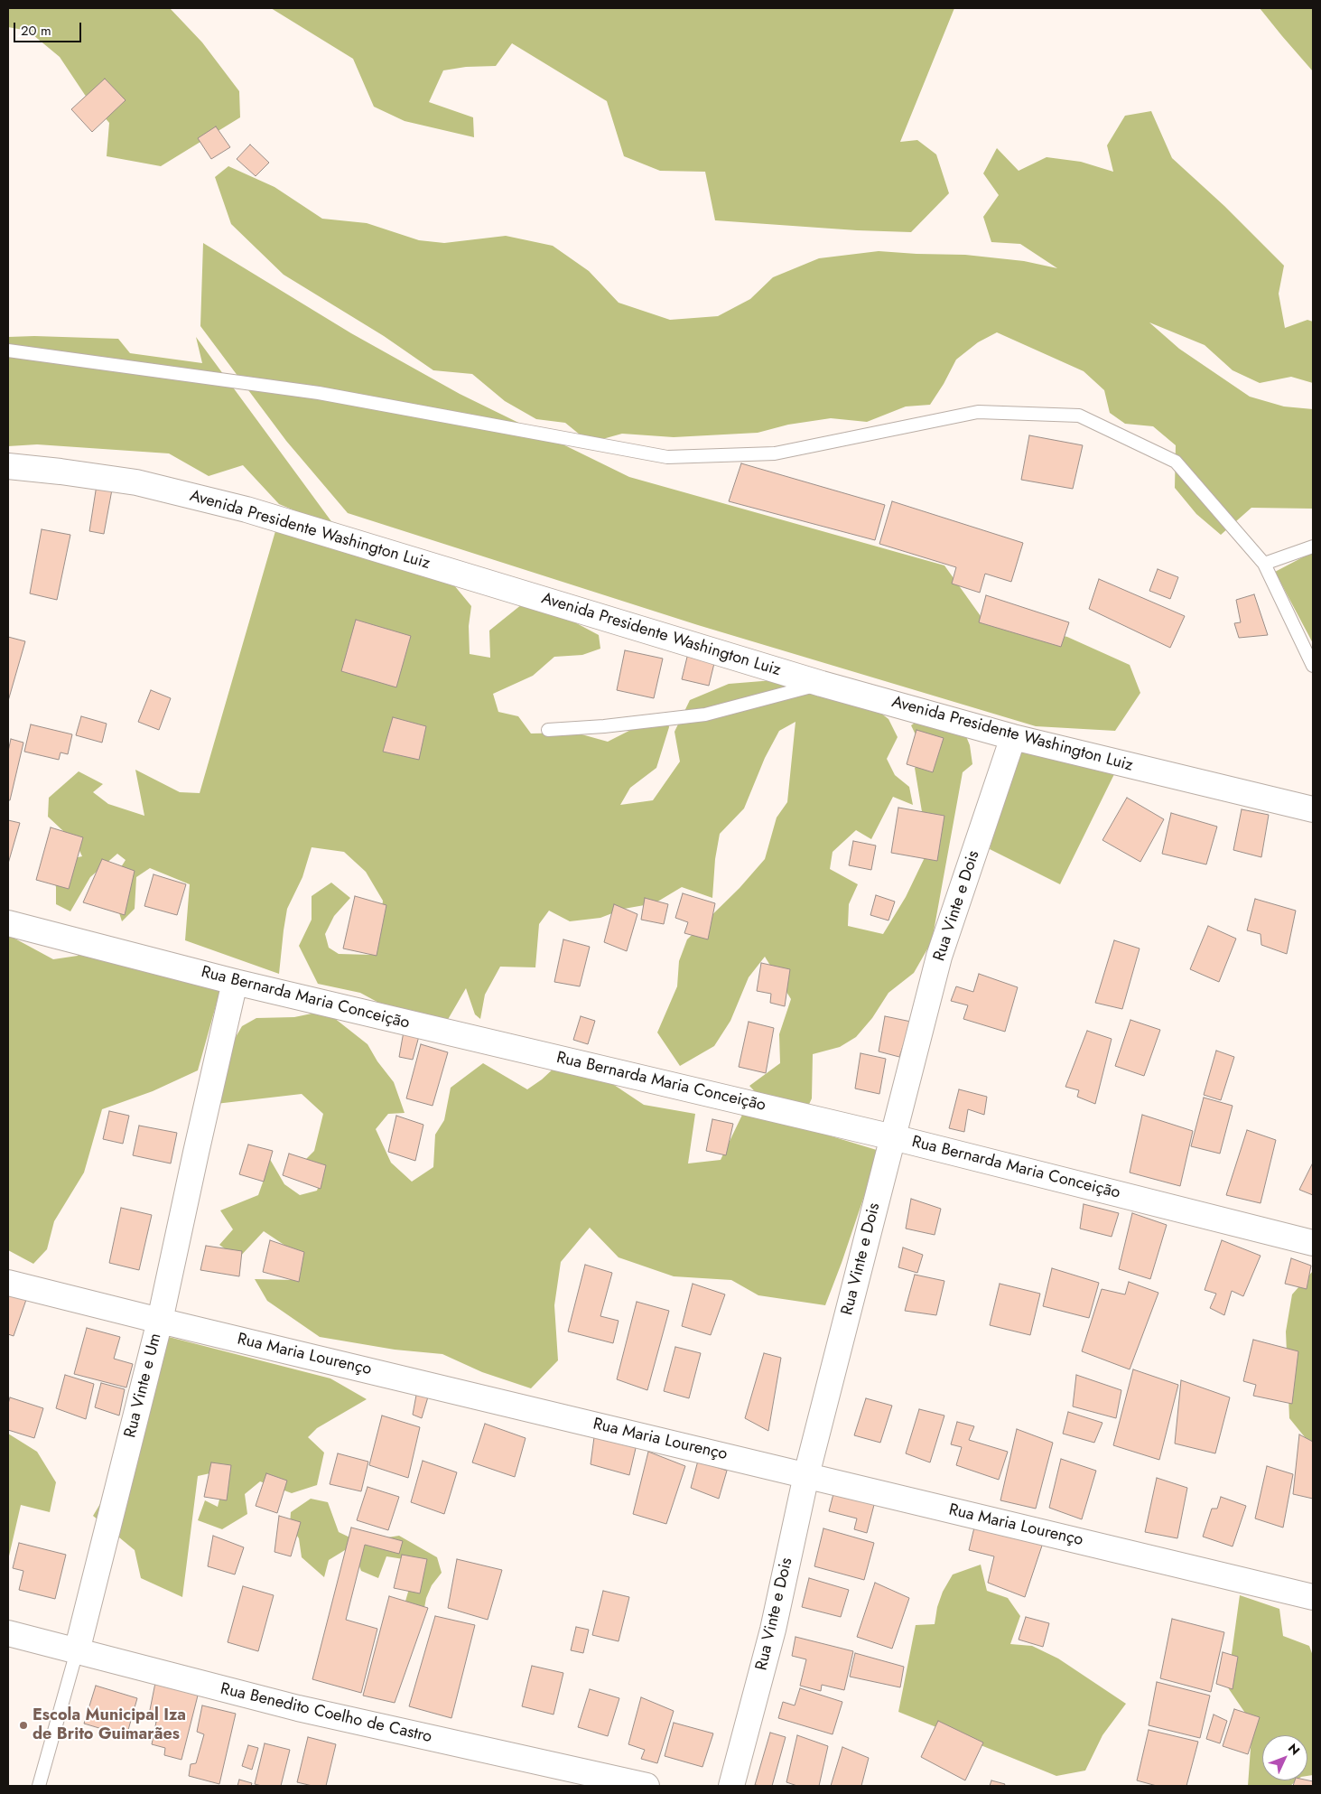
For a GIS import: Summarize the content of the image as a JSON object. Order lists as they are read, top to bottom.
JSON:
{
  "streets": {
    "street": [
      "Avenida Presidente Washington Luiz",
      "Rua Vinte e Dois",
      "Rua Bernarda Maria Conceição",
      "Rua Maria Lourenço",
      "Rua Vinte e Um",
      "Rua Benedito Coelho de Castro"
    ]
  },
  "crossings": [
    ["Avenida Presidente Washington Luiz", "Rua Vinte e Dois"],
    ["Rua Vinte e Dois", "Rua Bernarda Maria Conceição"],
    ["Rua Vinte e Dois", "Rua Maria Lourenço"],
    ["Rua Bernarda Maria Conceição", "Rua Vinte e Um"],
    ["Rua Maria Lourenço", "Rua Vinte e Um"],
    ["Rua Vinte e Um", "Rua Benedito Coelho de Castro"]
  ],
  "places": ["Escola Municipal Iza de Brito Guimarães"],
  "scale_bar": "20 m",
  "north": "top right"
}
